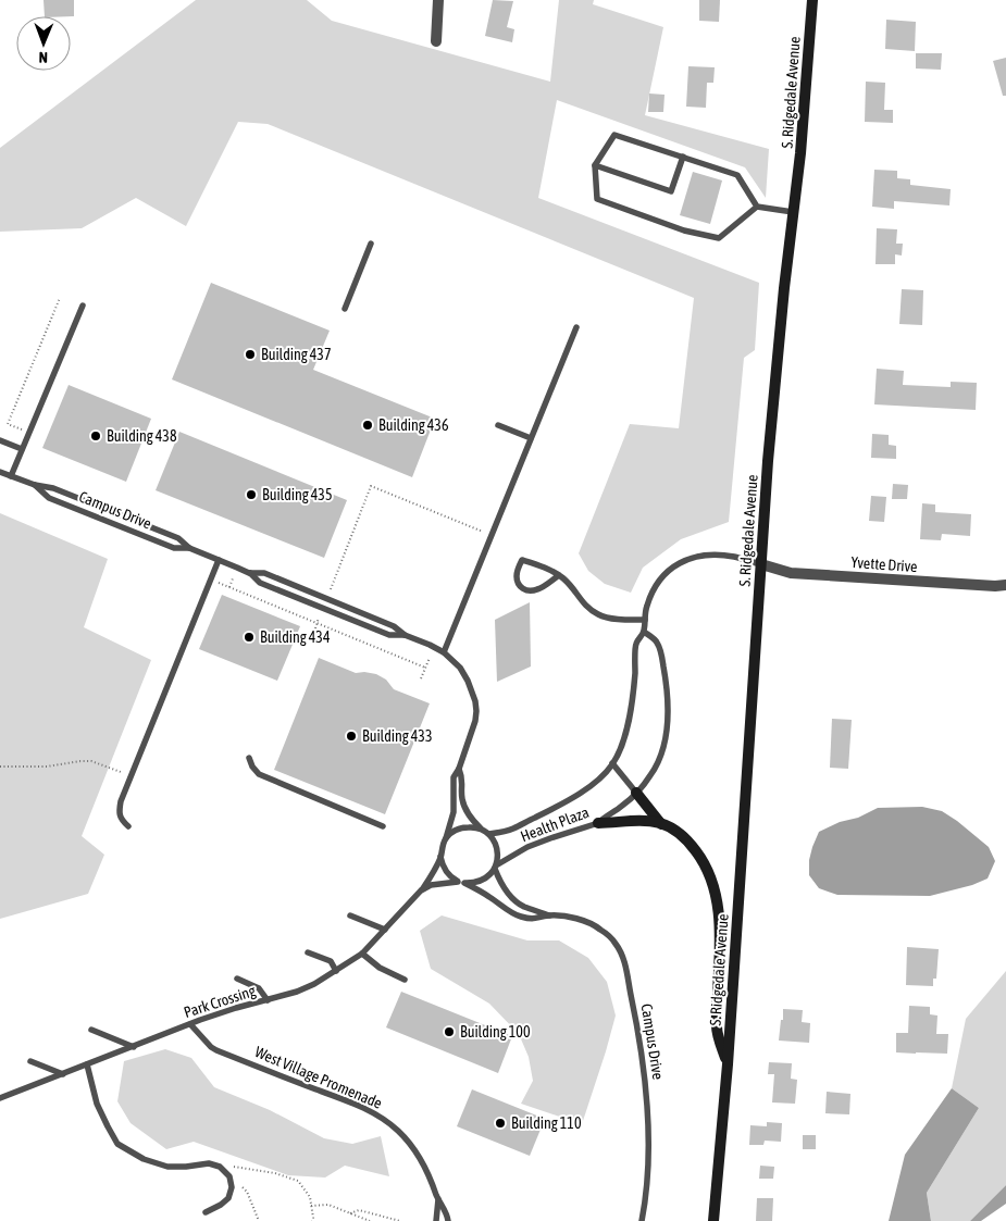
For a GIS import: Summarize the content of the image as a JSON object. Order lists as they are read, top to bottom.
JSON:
{
  "streets": {
    "main road": ["S. Ridgedale Avenue"],
    "street": ["Yvette Drive"],
    "lane": [
      "Campus Drive",
      "Health Plaza",
      "Park Crossing",
      "West Village Promenade"
    ]
  },
  "crossings": [
    ["S. Ridgedale Avenue", "Yvette Drive"],
    ["S. Ridgedale Avenue", "Health Plaza"],
    ["Campus Drive", "Health Plaza"],
    ["Campus Drive", "Park Crossing"],
    ["Yvette Drive", "Health Plaza"],
    ["Health Plaza", "Park Crossing"],
    ["Park Crossing", "West Village Promenade"]
  ],
  "places": [
    "Building 437",
    "Building 436",
    "Building 438",
    "Building 435",
    "Building 434",
    "Building 433",
    "Building 100",
    "Building 110"
  ],
  "north": "bottom"
}
